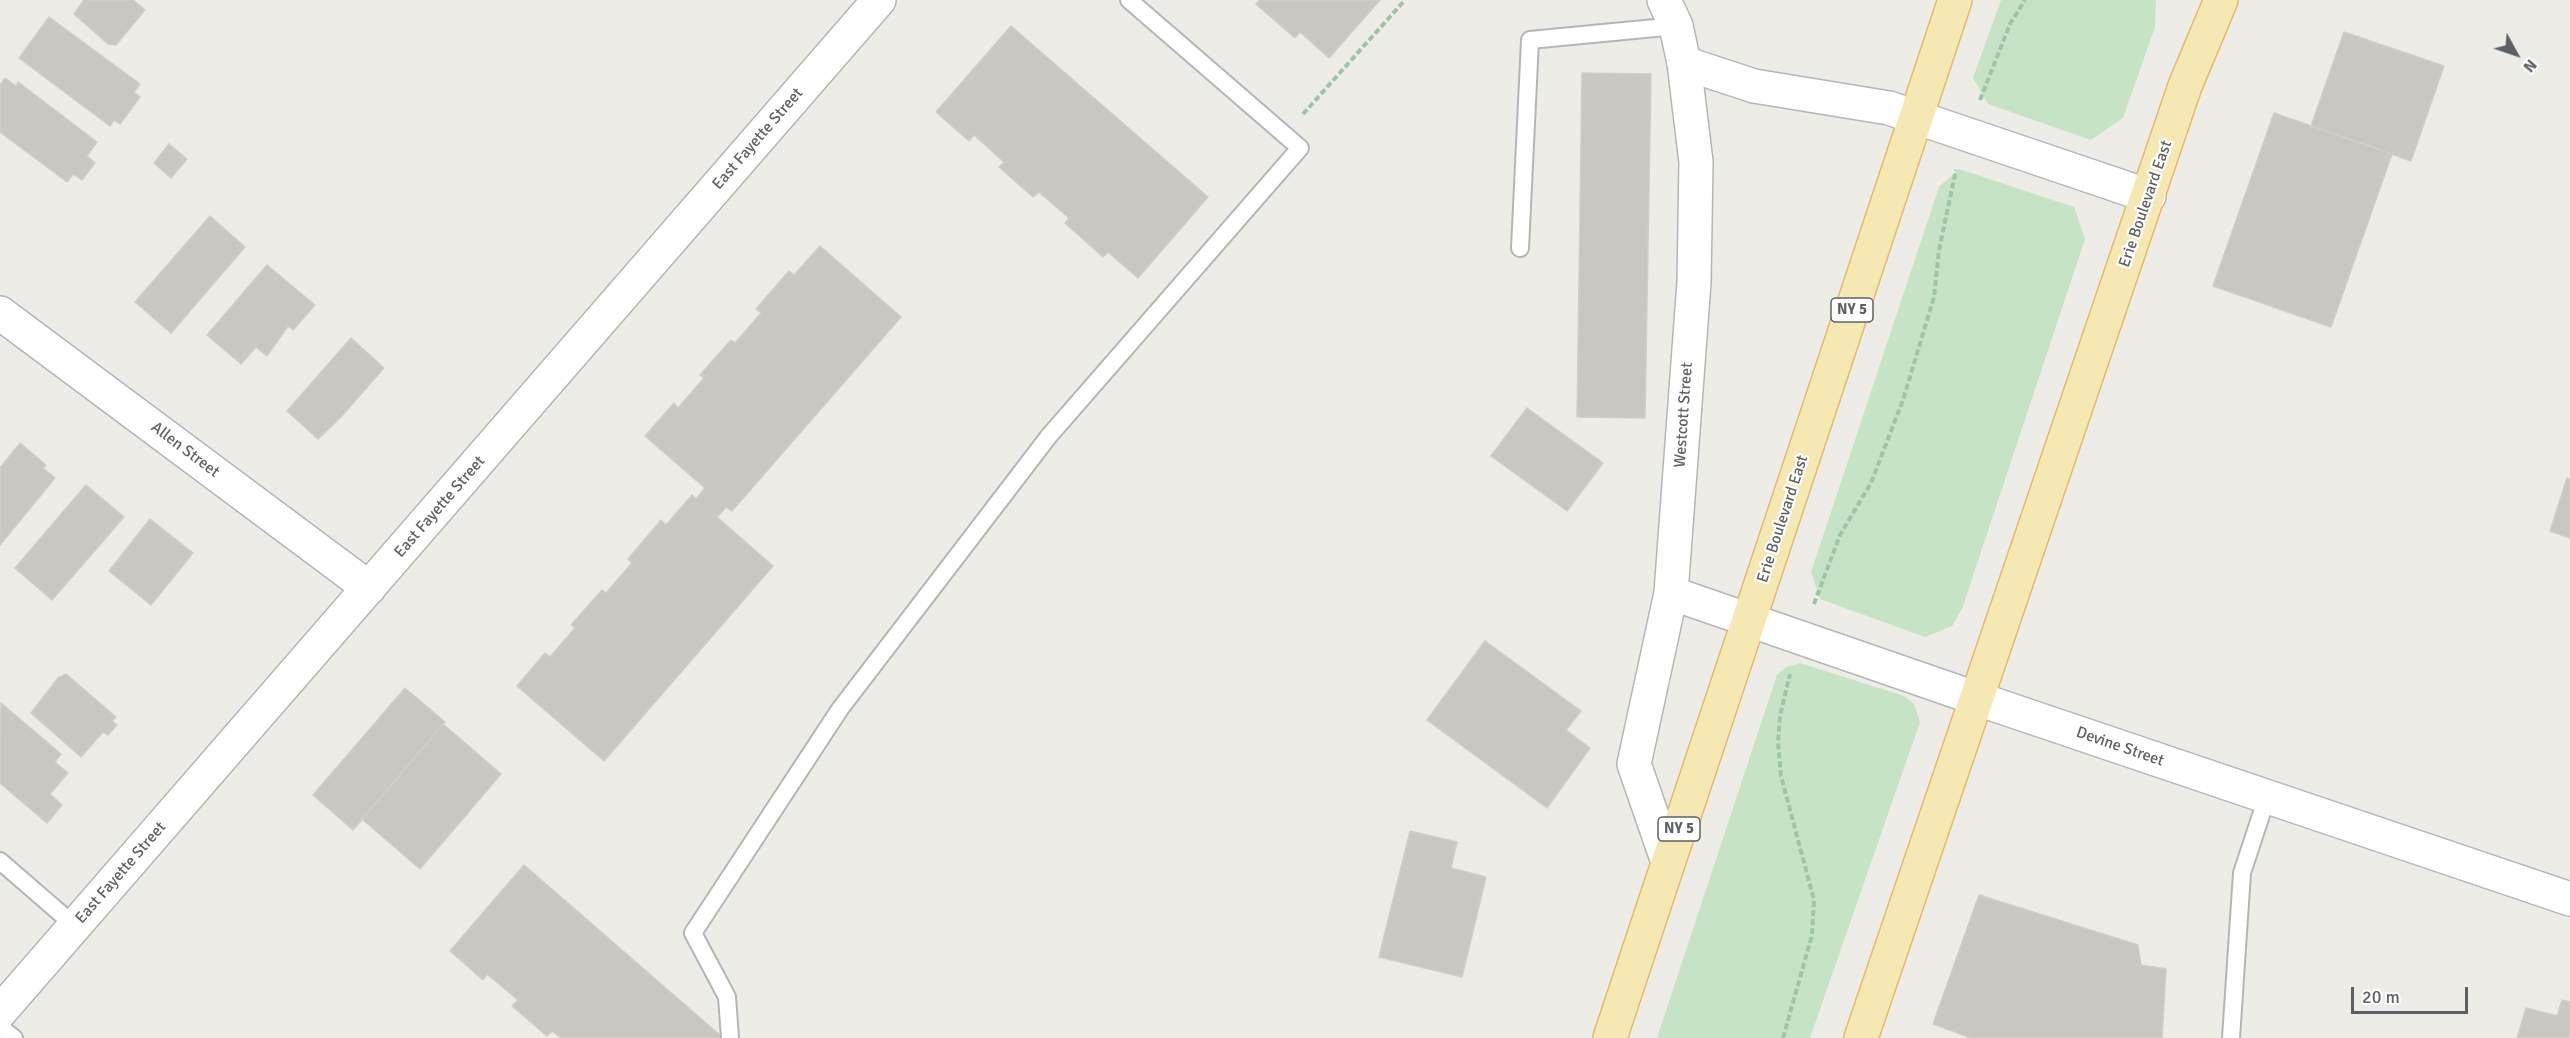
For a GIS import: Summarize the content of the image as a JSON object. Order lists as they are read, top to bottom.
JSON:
{
  "streets": {
    "main road": ["Erie Boulevard East", "NY 5"],
    "street": [
      "East Fayette Street",
      "Westcott Street",
      "Allen Street",
      "Devine Street"
    ]
  },
  "crossings": [
    ["East Fayette Street", "Allen Street"],
    ["Erie Boulevard East", "Westcott Street"],
    ["Erie Boulevard East", "Devine Street"],
    ["Westcott Street", "Devine Street"]
  ],
  "scale_bar": "20 m",
  "north": "bottom right"
}
